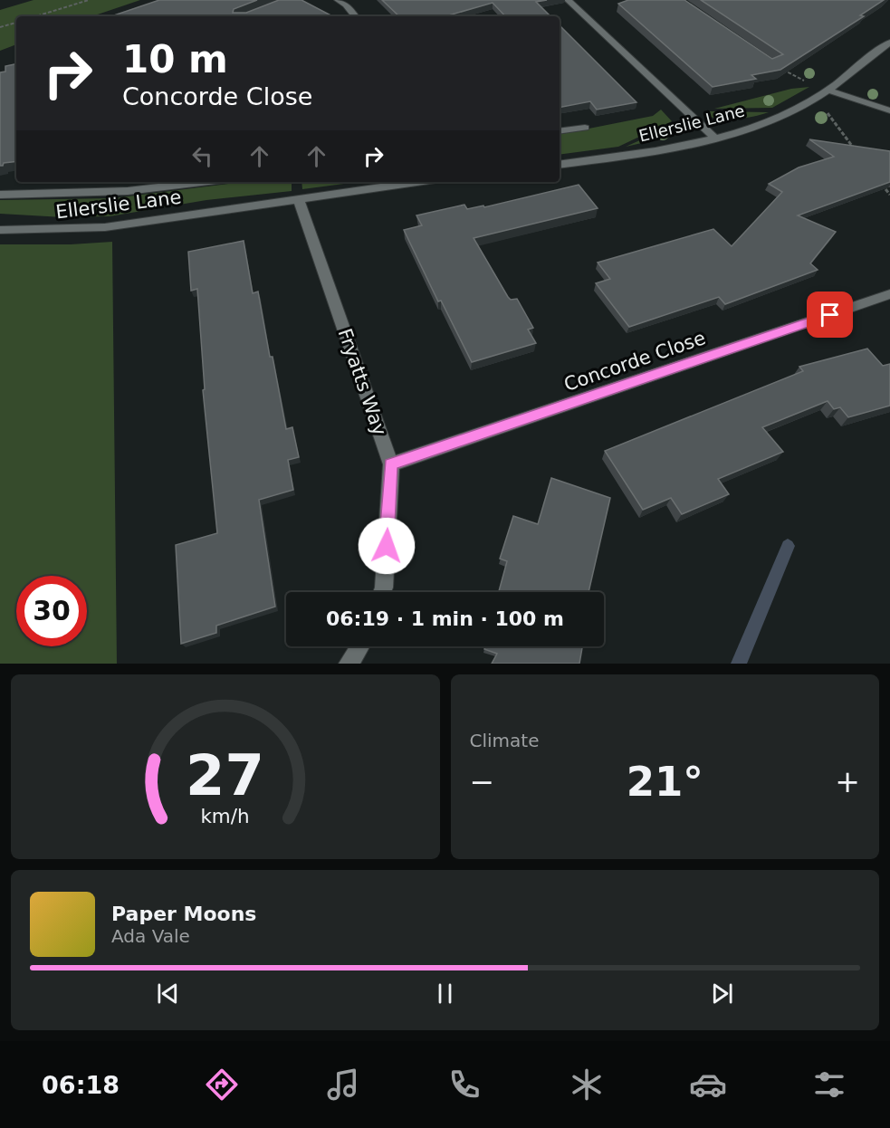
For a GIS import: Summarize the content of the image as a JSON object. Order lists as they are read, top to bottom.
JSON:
{
  "streets": {
    "street": ["Ellerslie Lane", "Concorde Close", "Fryatts Way"]
  },
  "crossings": [
    ["Ellerslie Lane", "Fryatts Way"],
    ["Concorde Close", "Fryatts Way"]
  ],
  "page": {
    "turn": ["10 m", "Concorde Close"],
    "limit": "30",
    "trip": "06:19 · 1 min · 100 m",
    "tile": "Climate",
    "heat": ["−", "21°", "+"],
    "song": ["Paper Moons", "Ada Vale"],
    "tabs": "06:18",
    "gauge": ["27", "km/h"]
  }
}
